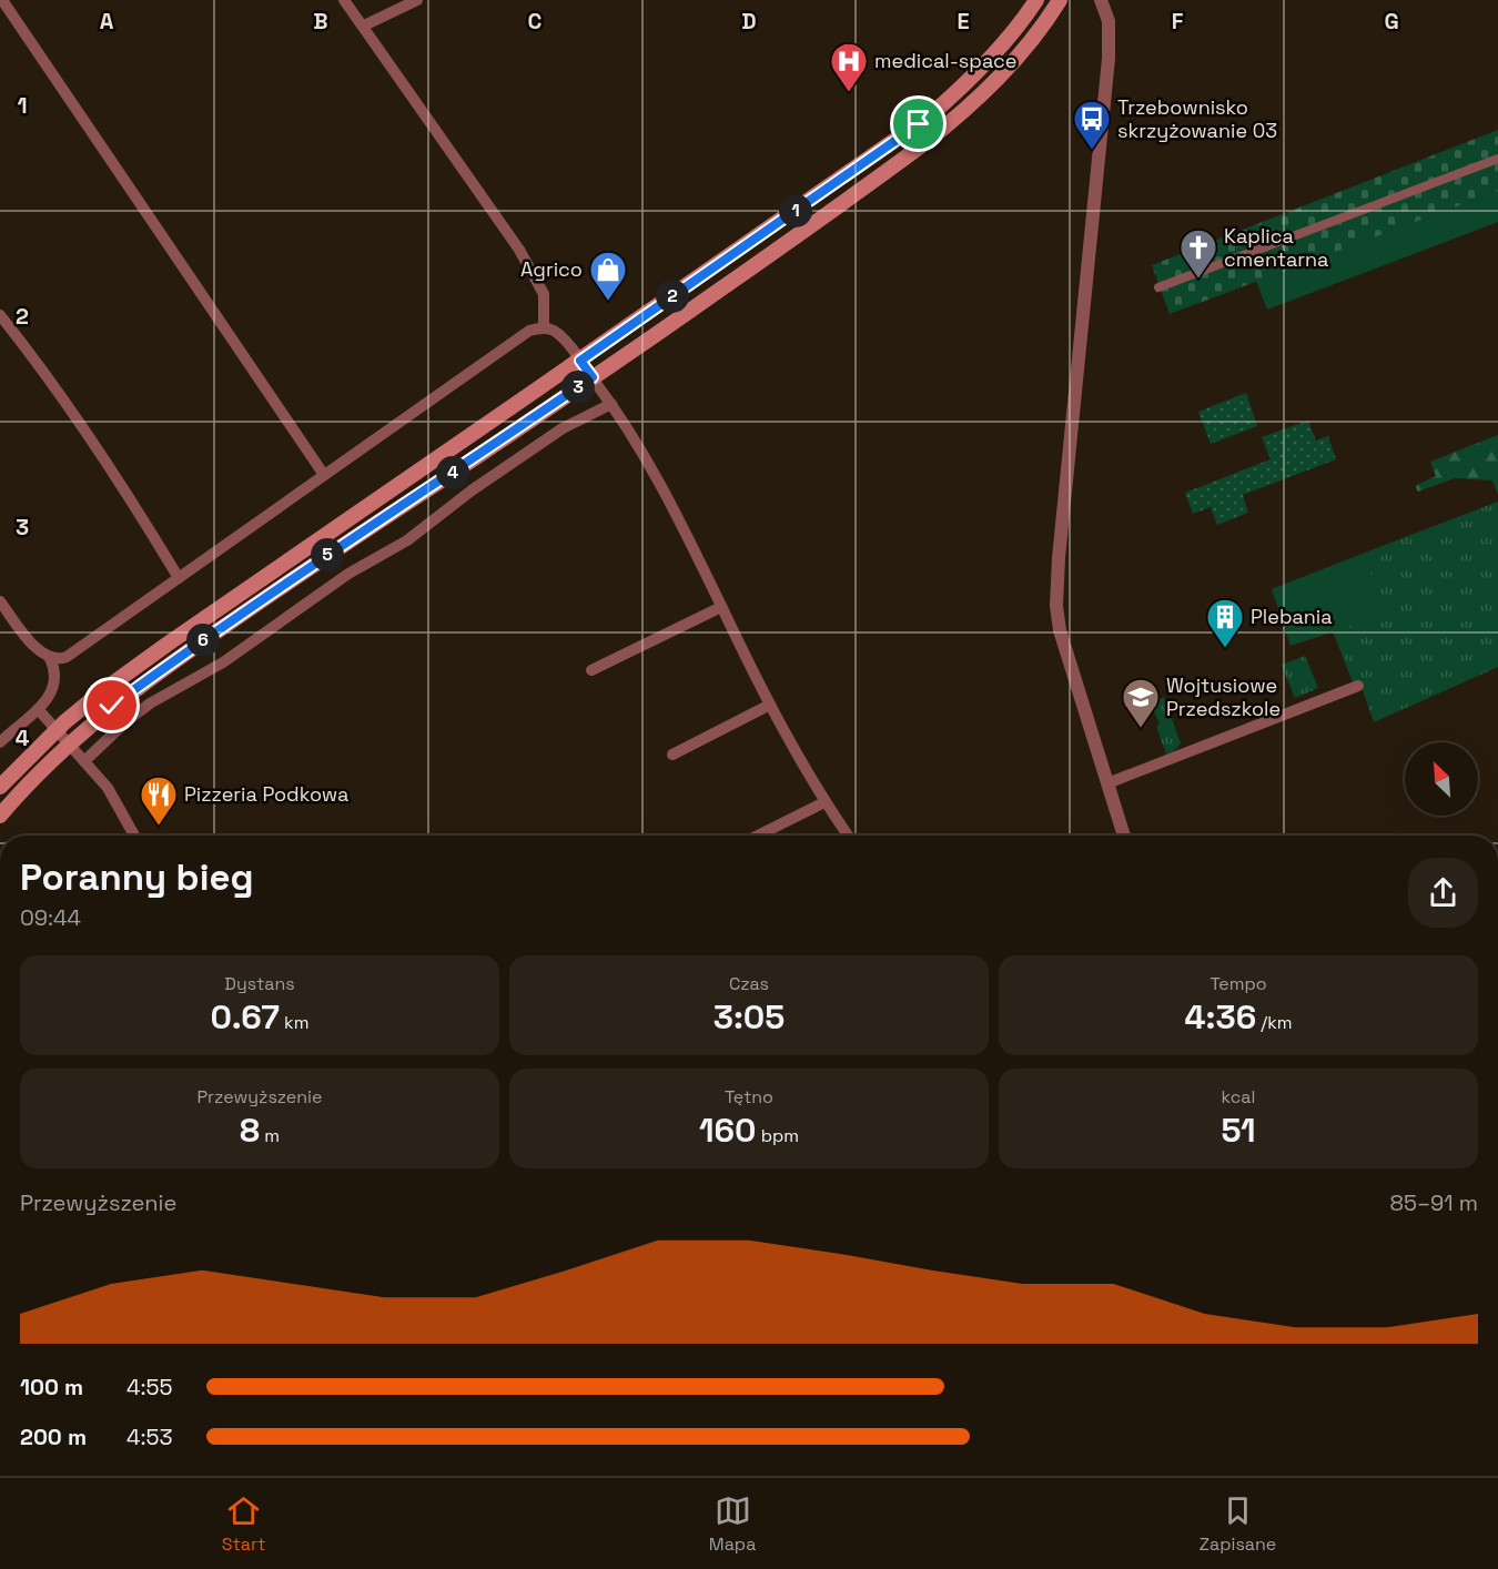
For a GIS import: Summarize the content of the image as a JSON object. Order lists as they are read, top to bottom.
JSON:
{
  "places": {
    "hospital": ["medical-space"],
    "bus stop": ["Trzebownisko skrzyżowanie 03"],
    "church": ["Kaplica cmentarna"],
    "shop": ["Agrico"],
    "building": ["Plebania"],
    "school or university": ["Wojtusiowe Przedszkole"],
    "restaurant": ["Pizzeria Podkowa"]
  },
  "north": "top left",
  "page": {
    "pins": [
      "1",
      "2",
      "3",
      "4",
      "5",
      "6"
    ],
    "heading": ["Poranny bieg", "09:44"],
    "stats": [
      ["Dystans", "0.67 km"],
      ["Czas", "3:05"],
      ["Tempo", "4:36 /km"],
      ["Przewyższenie", "8 m"],
      ["Tętno", "160 bpm"],
      ["kcal", "51"]
    ],
    "chart": ["Przewyższenie", "85–91 m"],
    "list": [
      {
        "name": "100 m",
        "note": "4:55"
      },
      {
        "name": "200 m",
        "note": "4:53"
      }
    ],
    "tabs": ["Start", "Mapa", "Zapisane"]
  },
  "grid": {
    "columns": [
      "A",
      "B",
      "C",
      "D",
      "E",
      "F",
      "G"
    ],
    "rows": [
      "1",
      "2",
      "3",
      "4"
    ]
  }
}
